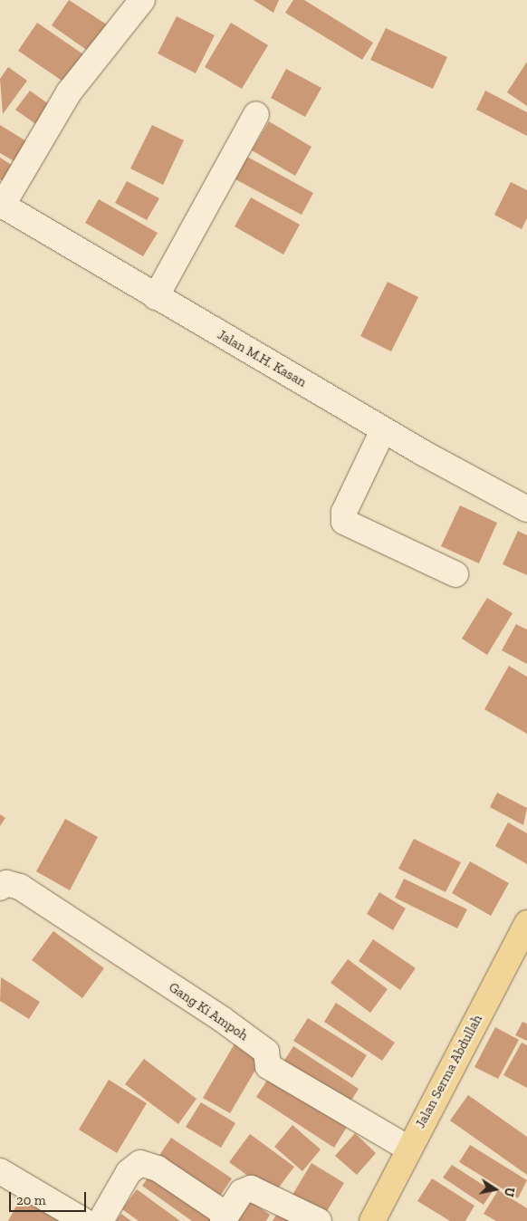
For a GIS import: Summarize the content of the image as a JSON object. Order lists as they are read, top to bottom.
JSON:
{
  "streets": {
    "main road": ["Jalan Serma Abdullah"],
    "street": ["Jalan M.H. Kasan", "Gang Ki Ampoh"]
  },
  "crossings": [
    ["Gang Ki Ampoh", "Jalan Serma Abdullah"]
  ],
  "scale_bar": "20 m",
  "north": "right"
}
